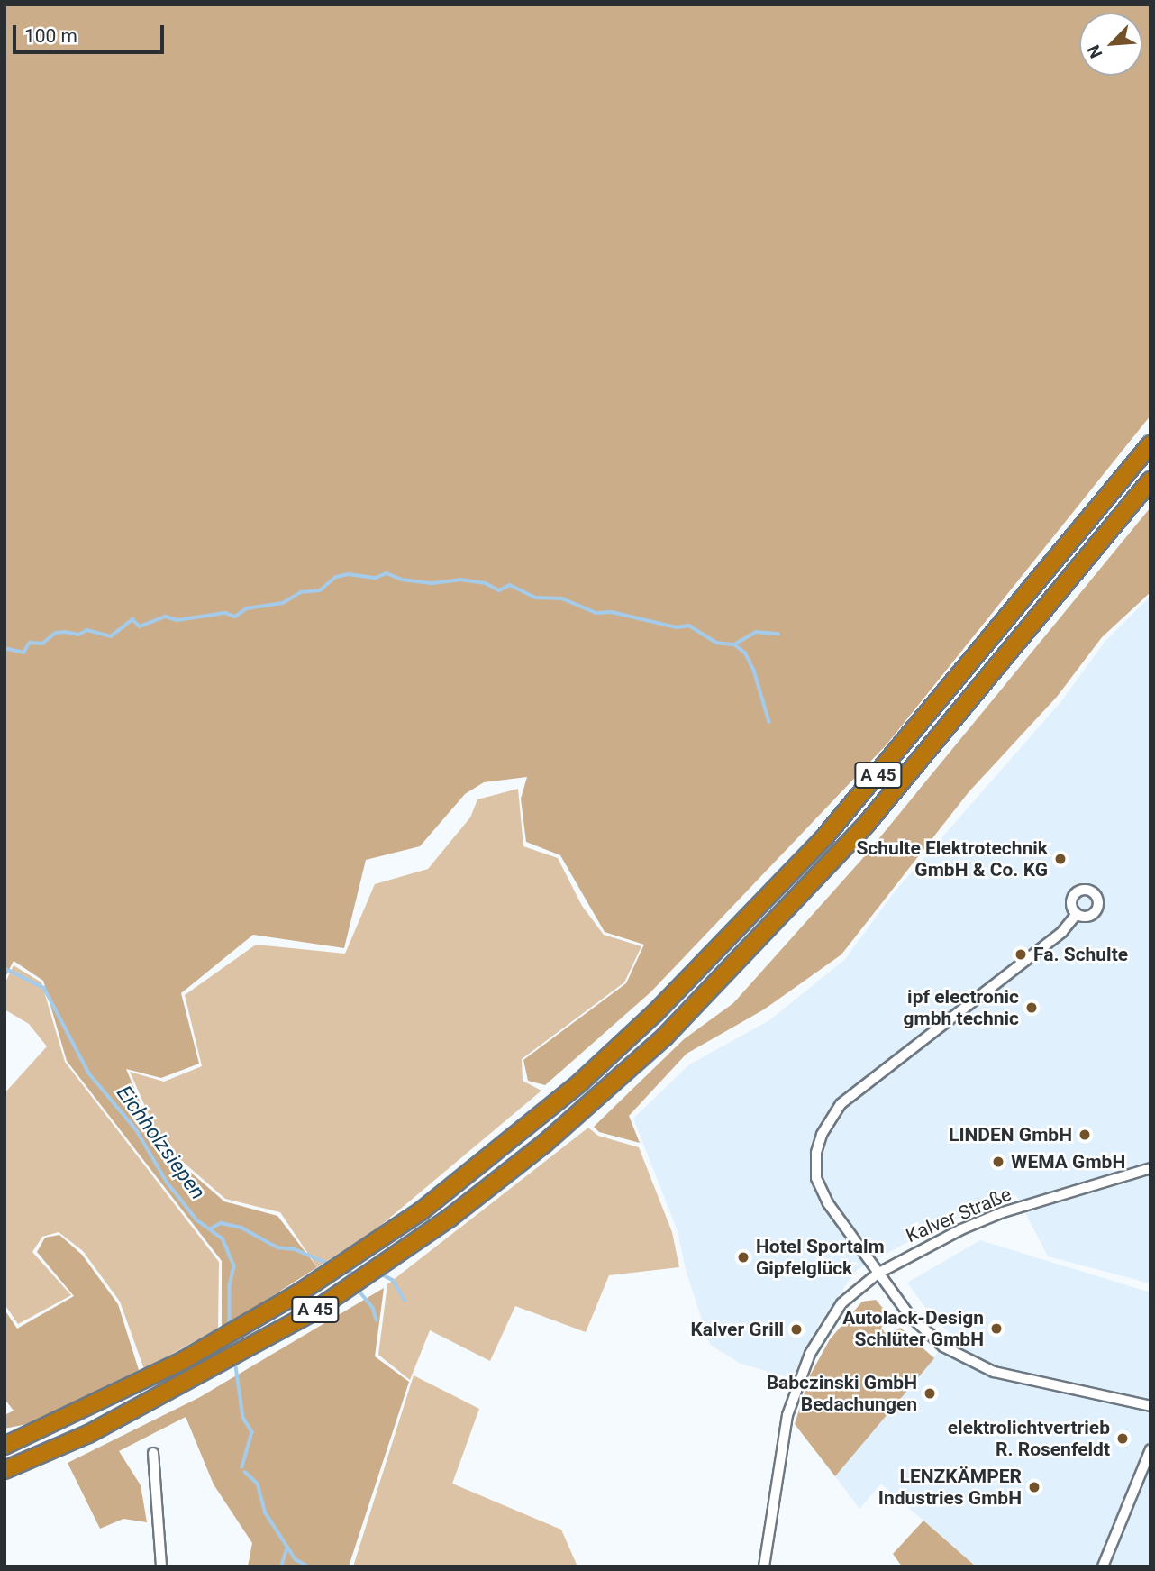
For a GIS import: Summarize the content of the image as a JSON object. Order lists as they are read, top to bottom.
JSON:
{
  "streets": {
    "highway": ["A 45"],
    "street": ["Kalver Straße"]
  },
  "water": ["Eichholzsiepen"],
  "places": [
    "Schulte Elektrotechnik GmbH & Co. KG",
    "Fa. Schulte",
    "ipf electronic gmbh technic",
    "LINDEN GmbH",
    "WEMA GmbH",
    "Hotel Sportalm Gipfelglück",
    "Autolack-Design Schlüter GmbH",
    "Kalver Grill",
    "Babczinski GmbH Bedachungen",
    "elektrolichtvertrieb R. Rosenfeldt",
    "LENZKÄMPER Industries GmbH"
  ],
  "scale_bar": "100 m",
  "north": "bottom left"
}
